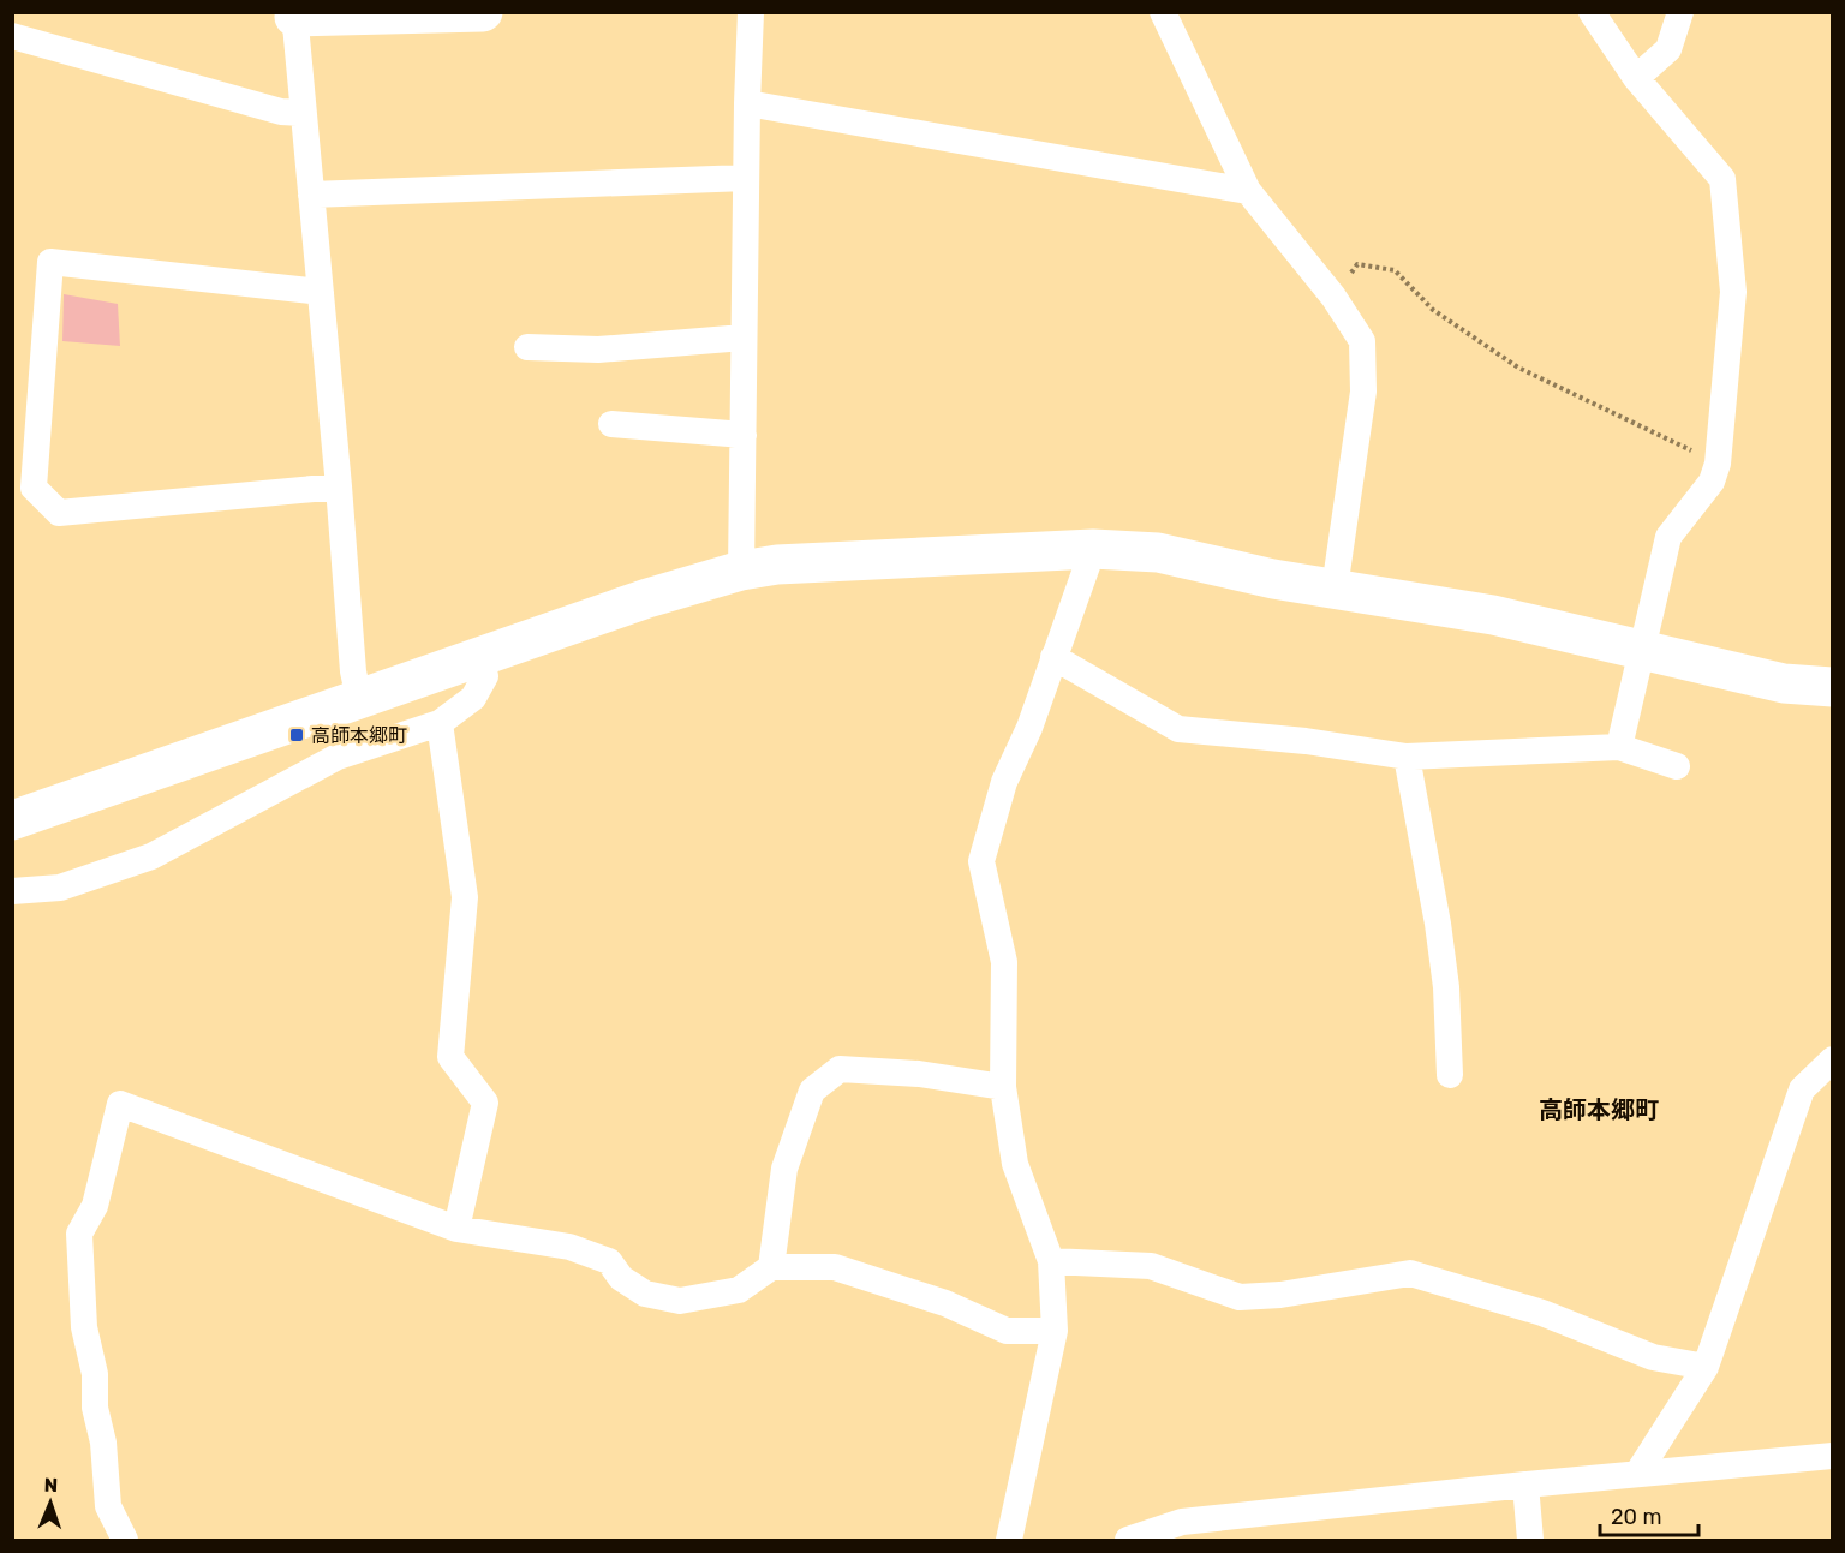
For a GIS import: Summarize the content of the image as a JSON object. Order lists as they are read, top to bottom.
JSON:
{
  "districts": ["高師本郷町"],
  "places": {
    "transit": ["高師本郷町"]
  },
  "scale_bar": "20 m",
  "north": "top"
}
